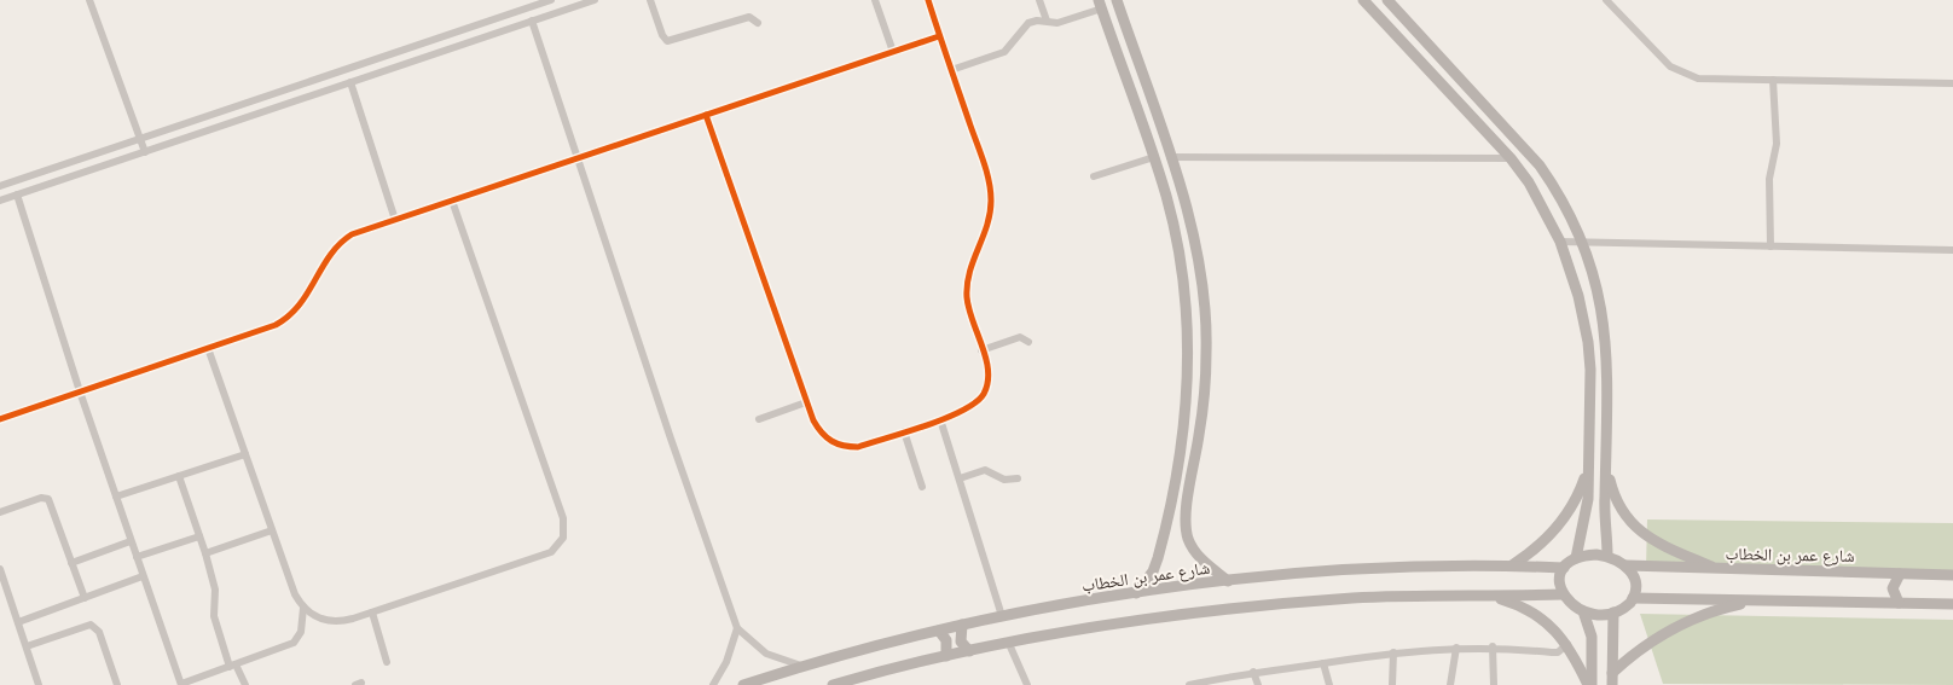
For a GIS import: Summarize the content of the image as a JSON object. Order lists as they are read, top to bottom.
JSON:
{
  "streets": {
    "street": ["شارع عمر بن الخطاب"]
  }
}
